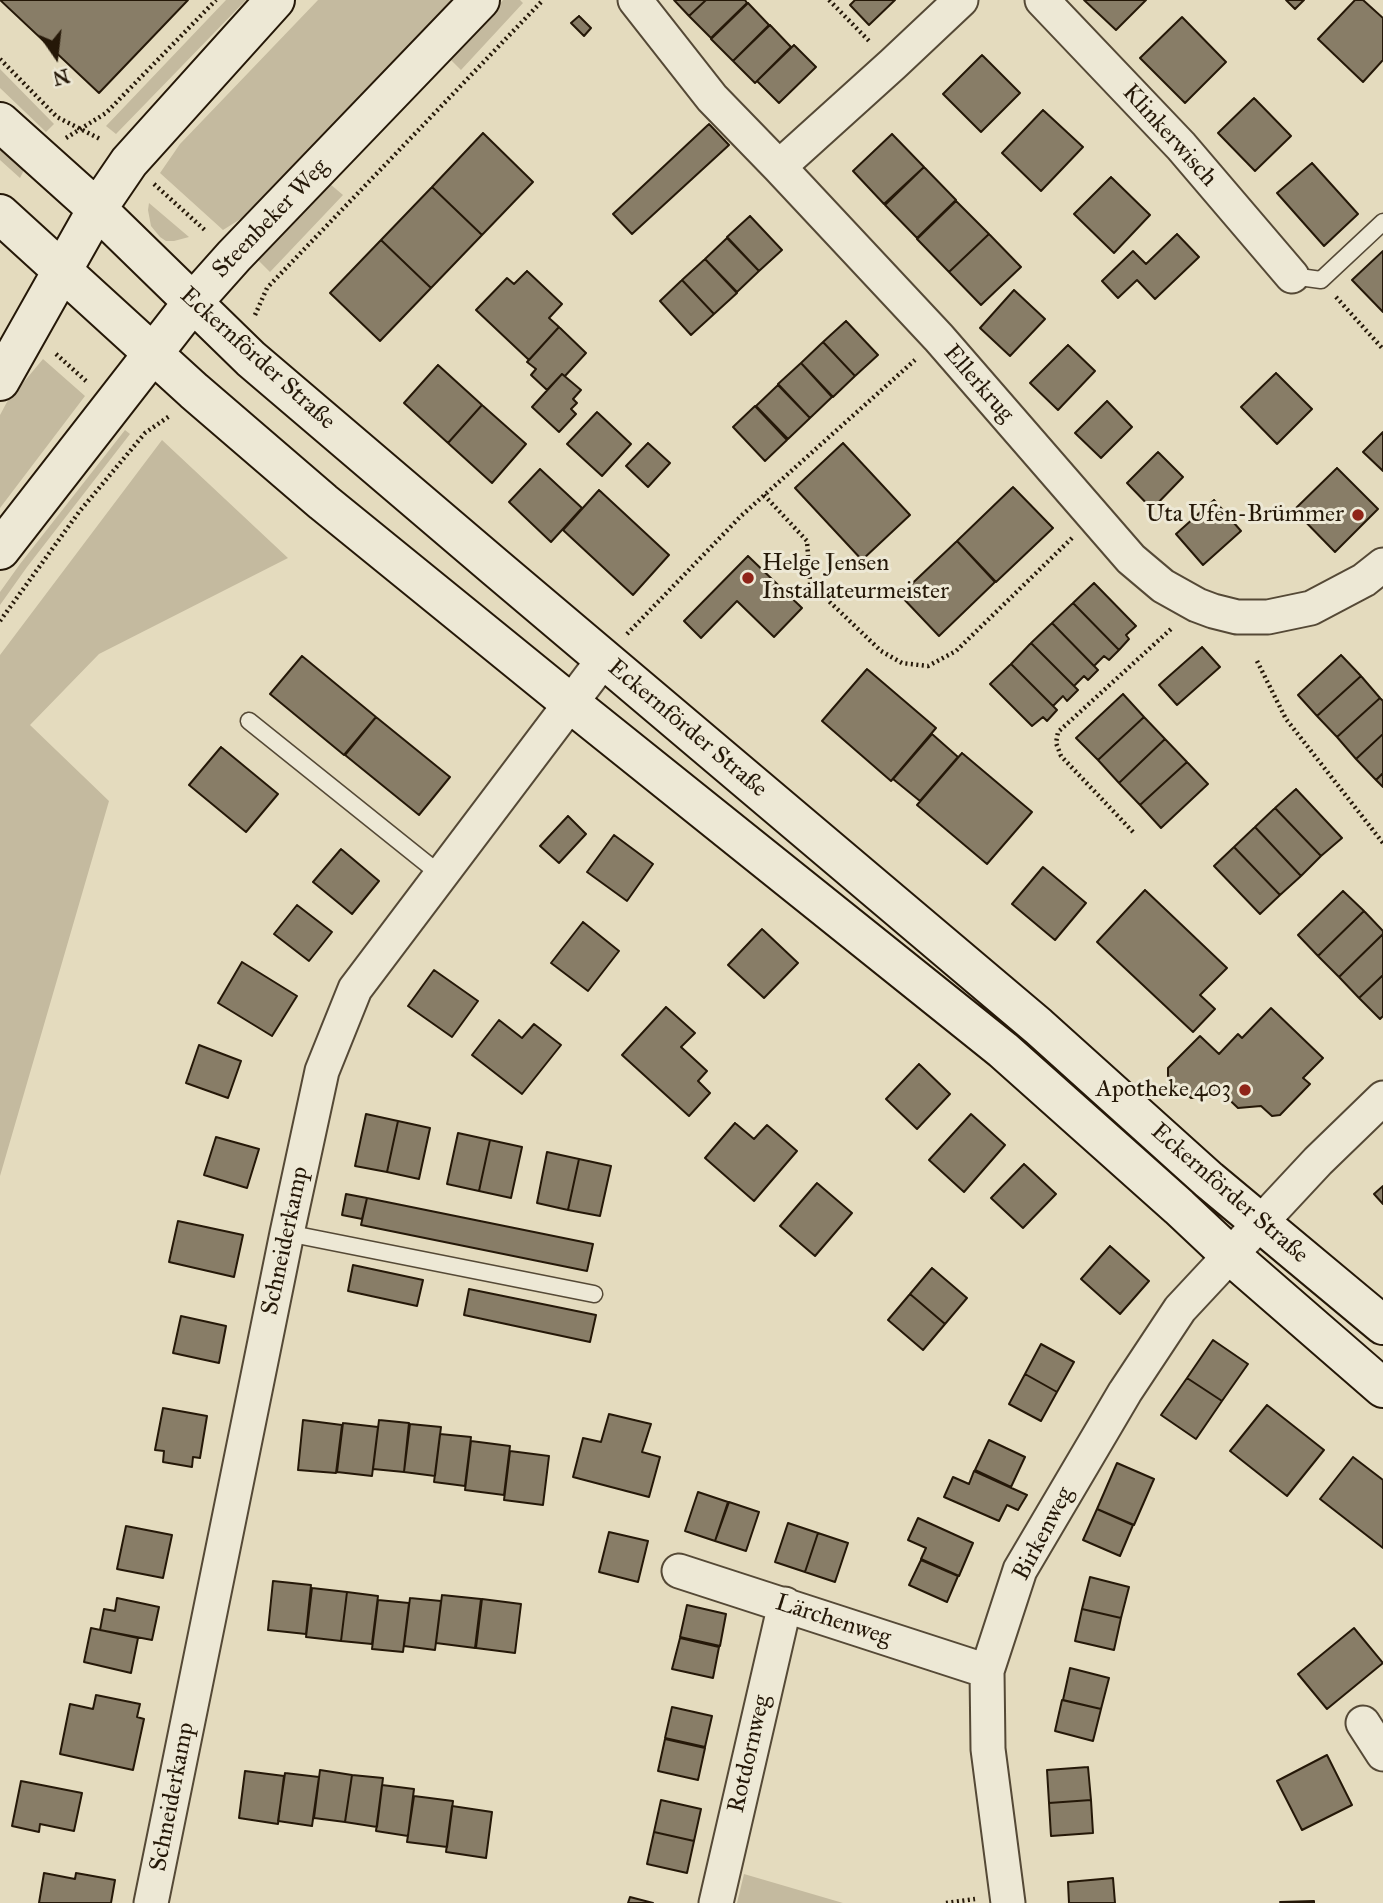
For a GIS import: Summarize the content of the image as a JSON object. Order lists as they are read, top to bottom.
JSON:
{
  "streets": {
    "street": [
      "Klinkerwisch",
      "Steenbeker Weg",
      "Eckernförder Straße",
      "Ellerkrug",
      "Schneiderkamp",
      "Birkenweg",
      "Lärchenweg",
      "Rotdornweg"
    ]
  },
  "crossings": [
    ["Steenbeker Weg", "Eckernförder Straße"],
    ["Eckernförder Straße", "Schneiderkamp"],
    ["Eckernförder Straße", "Birkenweg"],
    ["Birkenweg", "Lärchenweg"],
    ["Lärchenweg", "Rotdornweg"]
  ],
  "places": ["Uta Ufen-Brümmer", "Helge Jensen Installateurmeister", "Apotheke 403"],
  "north": "bottom"
}
